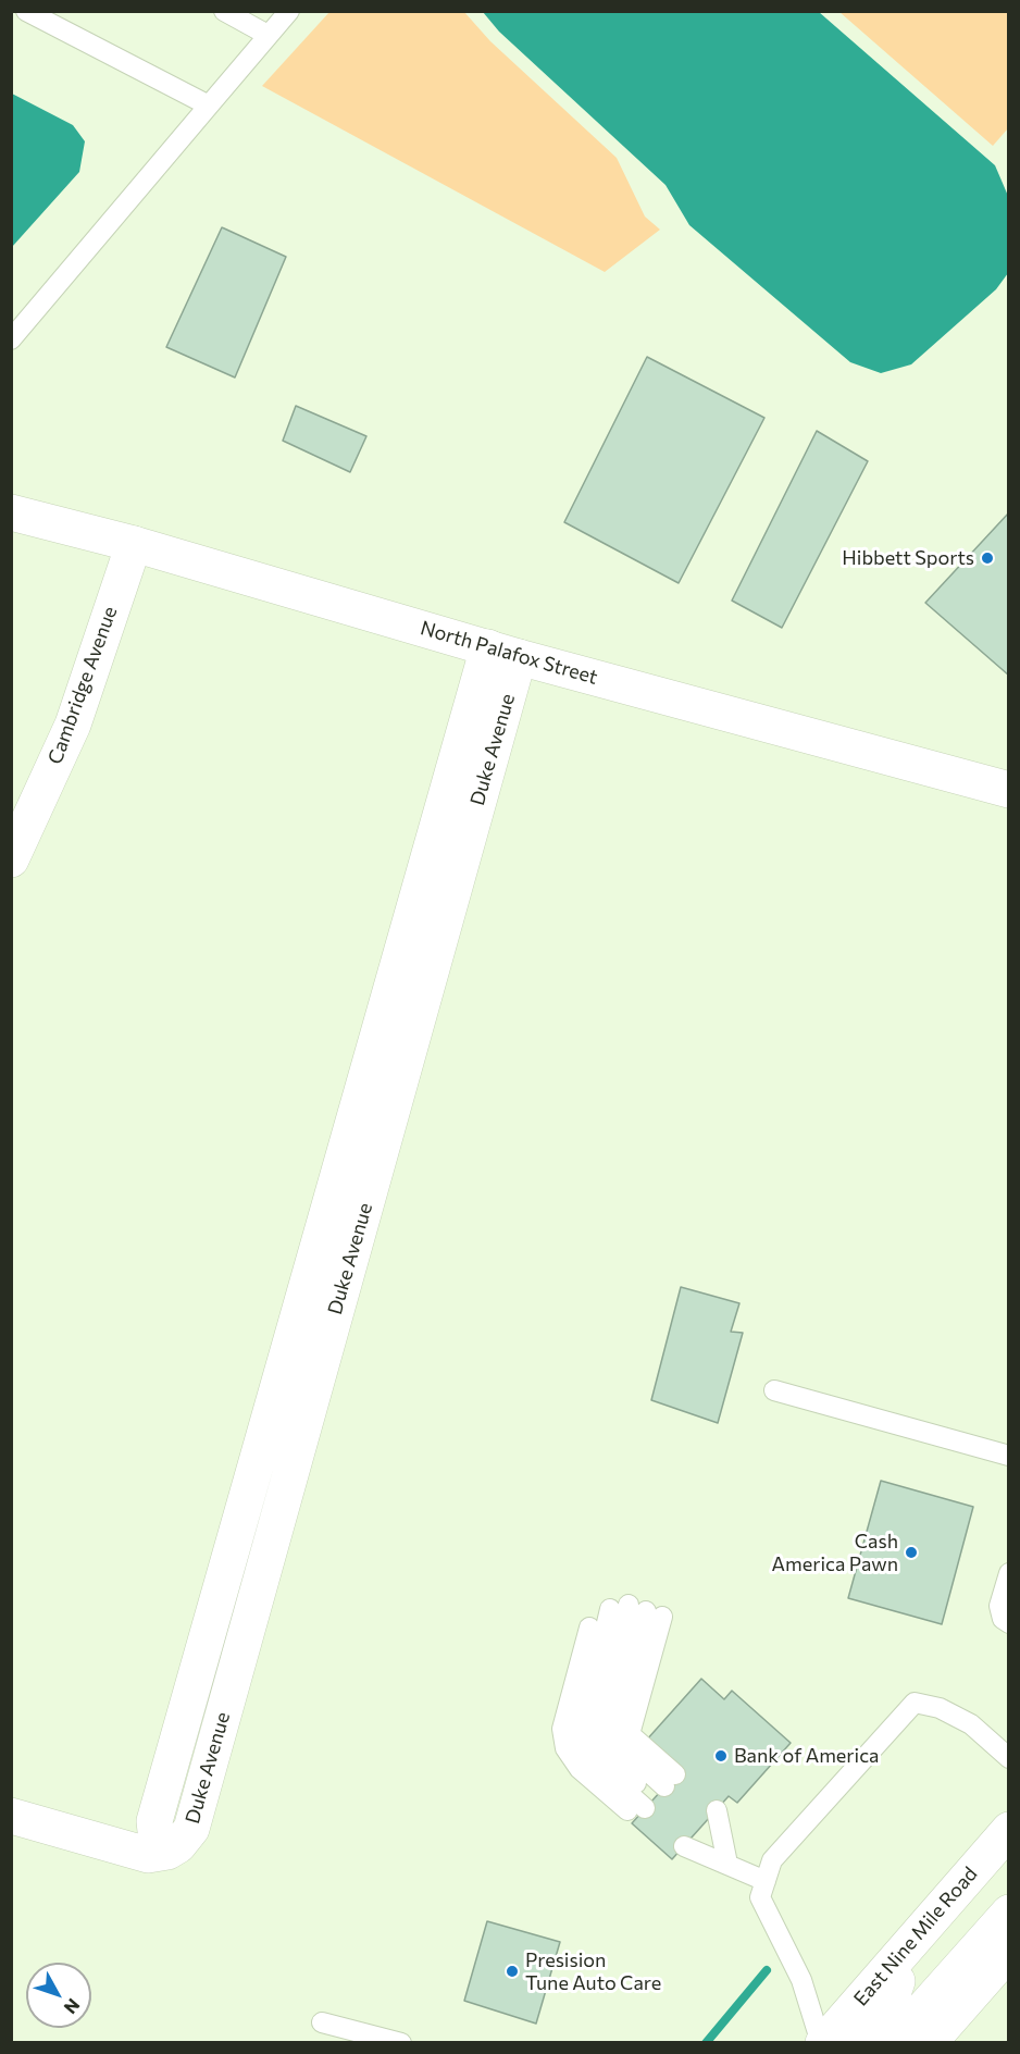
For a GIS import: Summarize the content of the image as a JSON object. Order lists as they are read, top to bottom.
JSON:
{
  "streets": {
    "street": [
      "North Palafox Street",
      "Cambridge Avenue",
      "Duke Avenue",
      "East Nine Mile Road"
    ]
  },
  "crossings": [
    ["North Palafox Street", "Cambridge Avenue"],
    ["North Palafox Street", "Duke Avenue"]
  ],
  "places": [
    "Hibbett Sports",
    "Cash America Pawn",
    "Bank of America",
    "Presision Tune Auto Care"
  ],
  "north": "bottom right"
}
